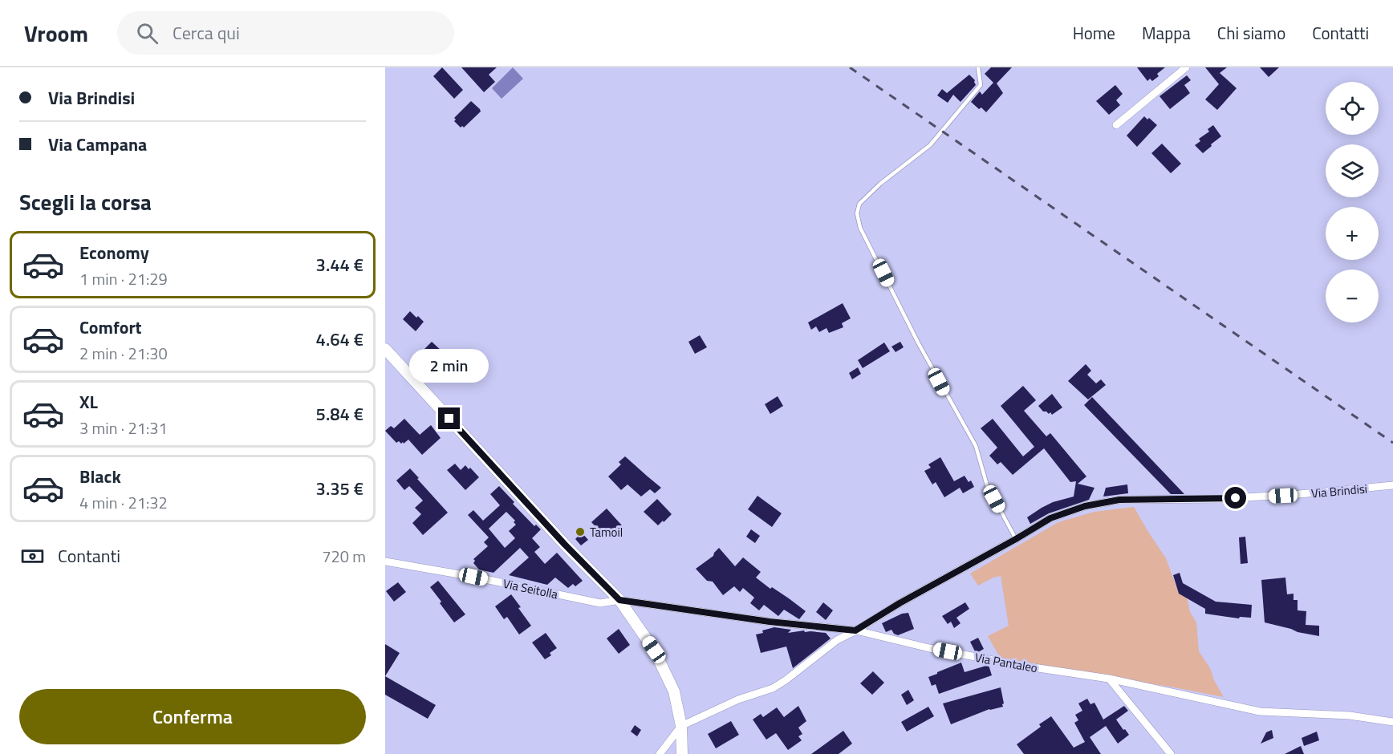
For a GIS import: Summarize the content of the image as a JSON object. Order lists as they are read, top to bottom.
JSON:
{
  "streets": {
    "street": ["Via Brindisi", "Via Seitolla", "Via Pantaleo"]
  },
  "crossings": [
    ["Via Brindisi", "Via Pantaleo"],
    ["Via Seitolla", "Via Pantaleo"]
  ],
  "places": ["Tamoil"],
  "page": {
    "header": "Vroom",
    "search": "Cerca qui",
    "nav": [
      "Home",
      "Mappa",
      "Chi siamo",
      "Contatti"
    ],
    "banner": ["Via Brindisi", "Via Campana"],
    "map_buttons": ["+", "−"],
    "heading": "Scegli la corsa",
    "list": [
      {
        "name": "Economy",
        "note": "1 min · 21:29",
        "value": "3.44 €"
      },
      {
        "name": "Comfort",
        "note": "2 min · 21:30",
        "value": "4.64 €"
      },
      {
        "name": "XL",
        "note": "3 min · 21:31",
        "value": "5.84 €"
      },
      {
        "name": "Black",
        "note": "4 min · 21:32",
        "value": "3.35 €"
      }
    ],
    "bubble": "2 min",
    "pay": ["Contanti", "720 m"],
    "buttons": "Conferma"
  }
}
